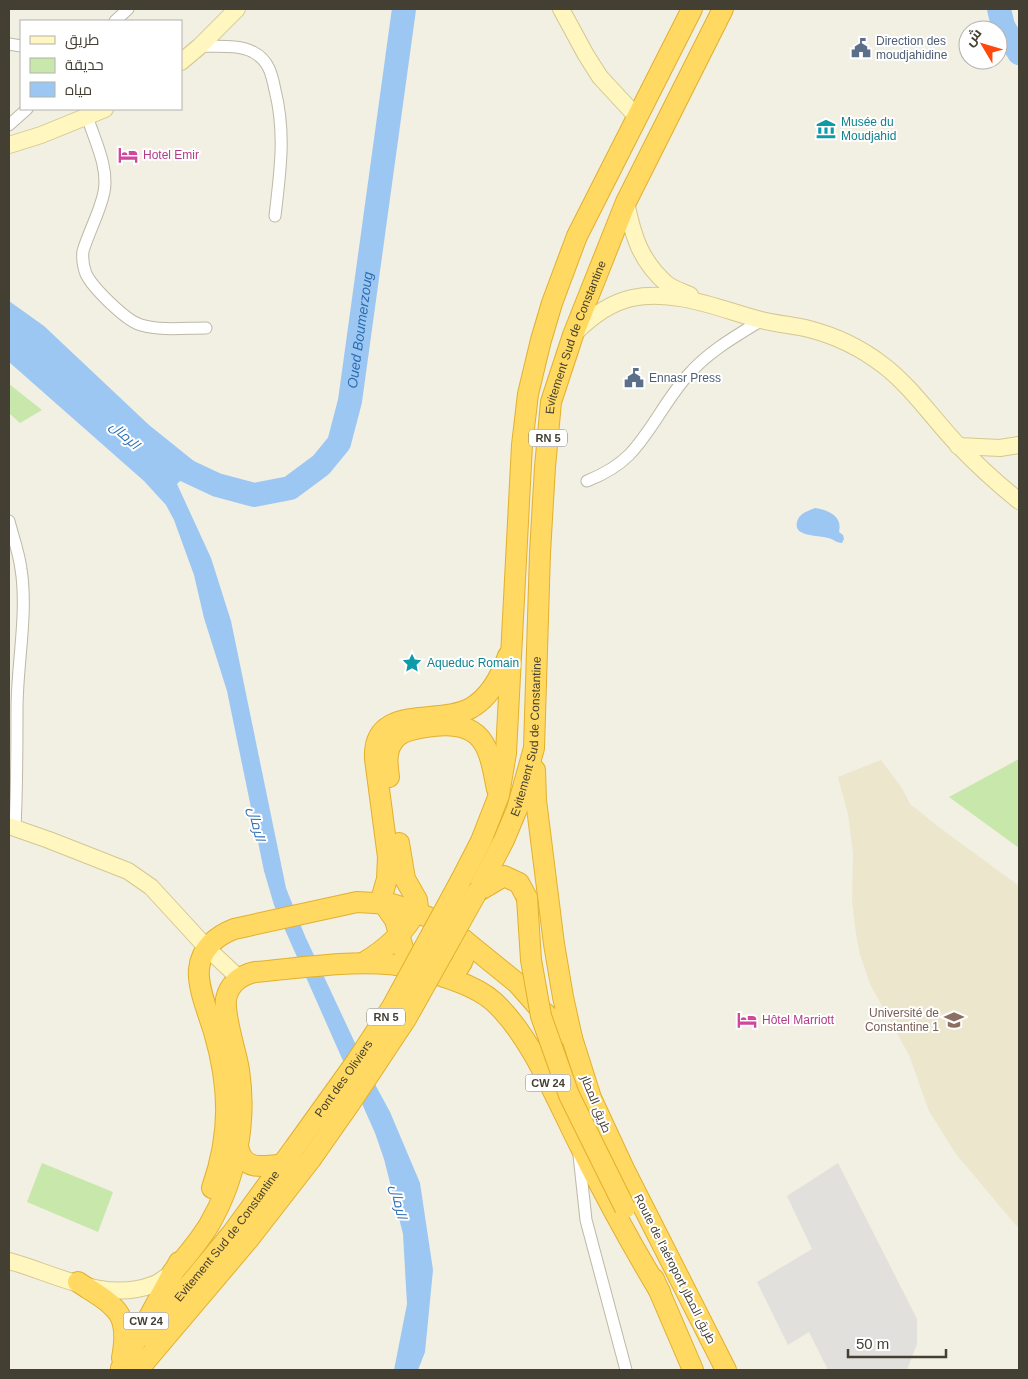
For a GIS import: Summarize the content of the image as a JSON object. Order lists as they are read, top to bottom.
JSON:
{
  "streets": {
    "highway": [
      "Evitement Sud de Constantine",
      "RN 5",
      "Pont des Oliviers",
      "CW 24",
      "طريق المطار",
      "Route de l'aéroport طريق المطار"
    ]
  },
  "crossings": [
    ["Evitement Sud de Constantine", "Pont des Oliviers"],
    ["Evitement Sud de Constantine", "CW 24"],
    ["Evitement Sud de Constantine", "Route de l'aéroport طريق المطار"],
    ["Pont des Oliviers", "Route de l'aéroport طريق المطار"],
    ["CW 24", "طريق المطار"],
    ["CW 24", "Route de l'aéroport طريق المطار"],
    ["طريق المطار", "Route de l'aéroport طريق المطار"]
  ],
  "water": ["Oued Boumerzoug", "الرمال"],
  "places": {
    "public building": ["Direction des moudjahidine", "Ennasr Press"],
    "museum": ["Musée du Moudjahid"],
    "hotel": ["Hotel Emir", "Hôtel Marriott"],
    "place": ["Aqueduc Romain"],
    "school or university": ["Université de Constantine 1"]
  },
  "legend": ["طريق", "حديقة", "مياه"],
  "scale_bar": "50 m",
  "north": "top left"
}
